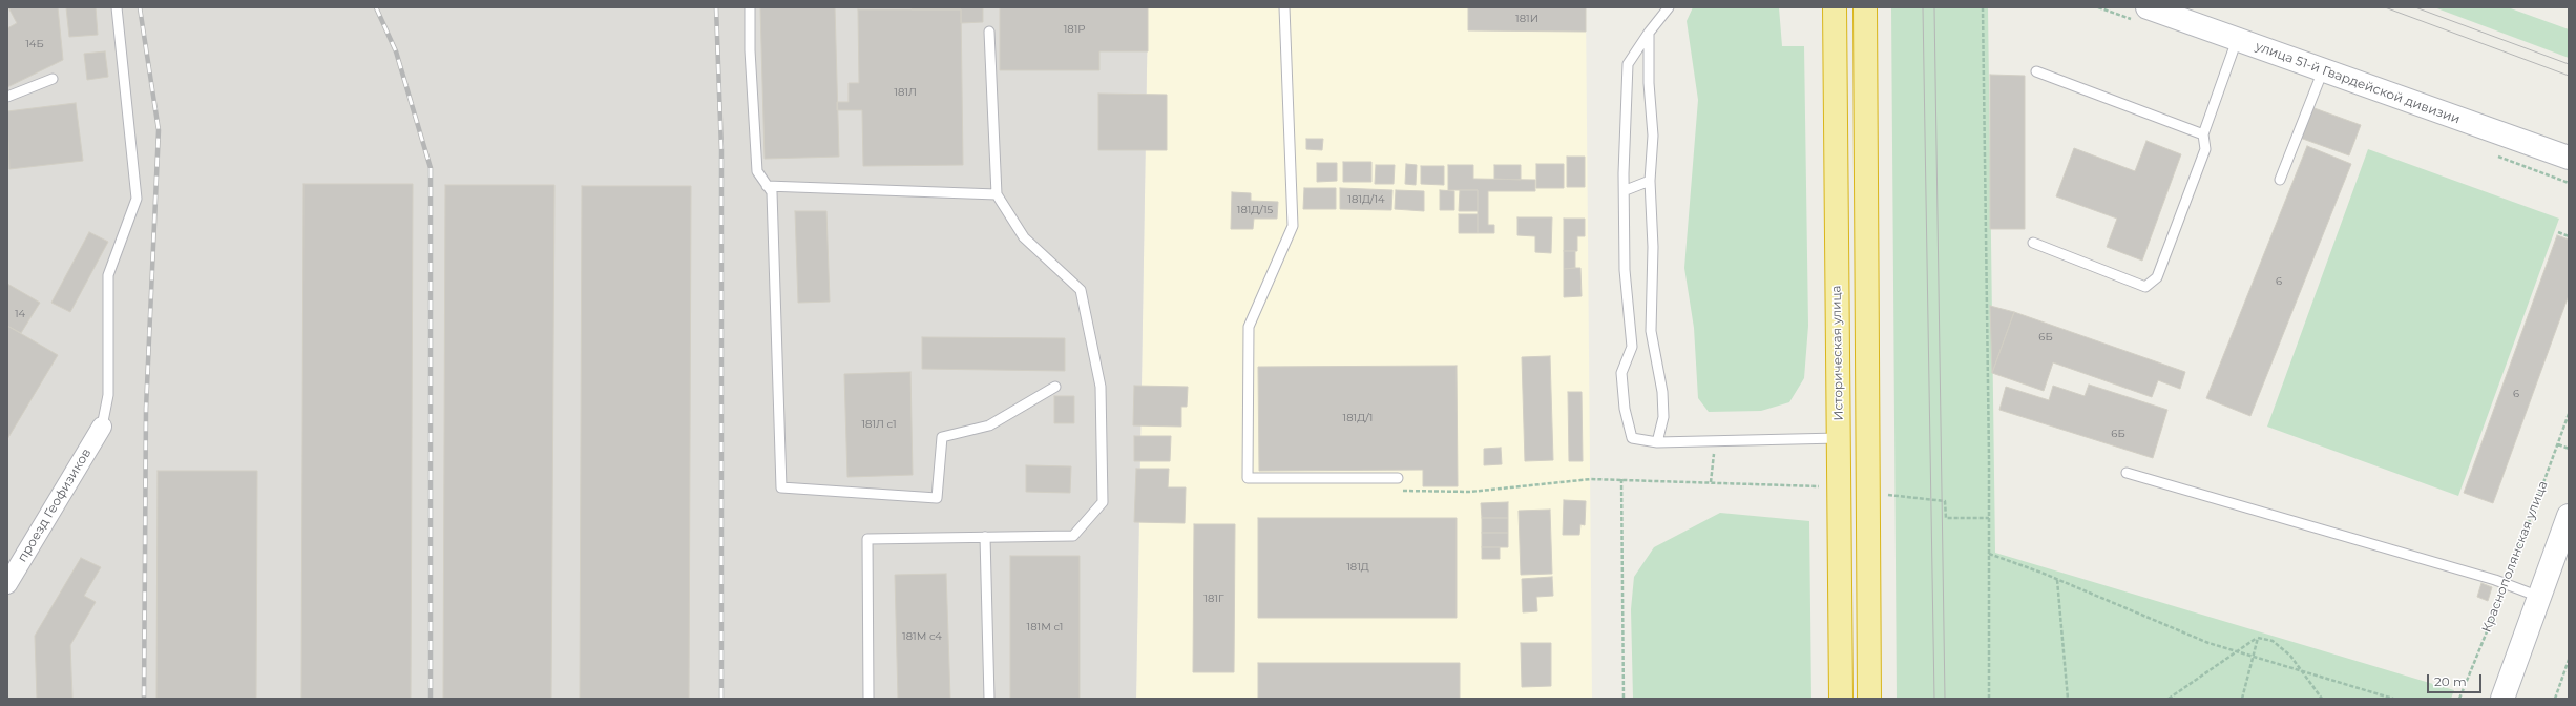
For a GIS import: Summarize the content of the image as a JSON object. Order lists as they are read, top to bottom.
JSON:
{
  "streets": {
    "highway": ["Историческая улица"],
    "main road": ["улица 51-й Гвардейской дивизии"],
    "street": ["проезд Геофизиков"],
    "path": ["Краснополянская улица"]
  },
  "house_numbers": [
    "181И",
    "181Р",
    "14Б",
    "181Л",
    "181Д/14",
    "181Д/15",
    "6",
    "14",
    "6Б",
    "6",
    "181Д/1",
    "181Л с1",
    "6Б",
    "181Д",
    "181Г",
    "181М с1",
    "181М с4"
  ],
  "scale_bar": "20 m"
}
